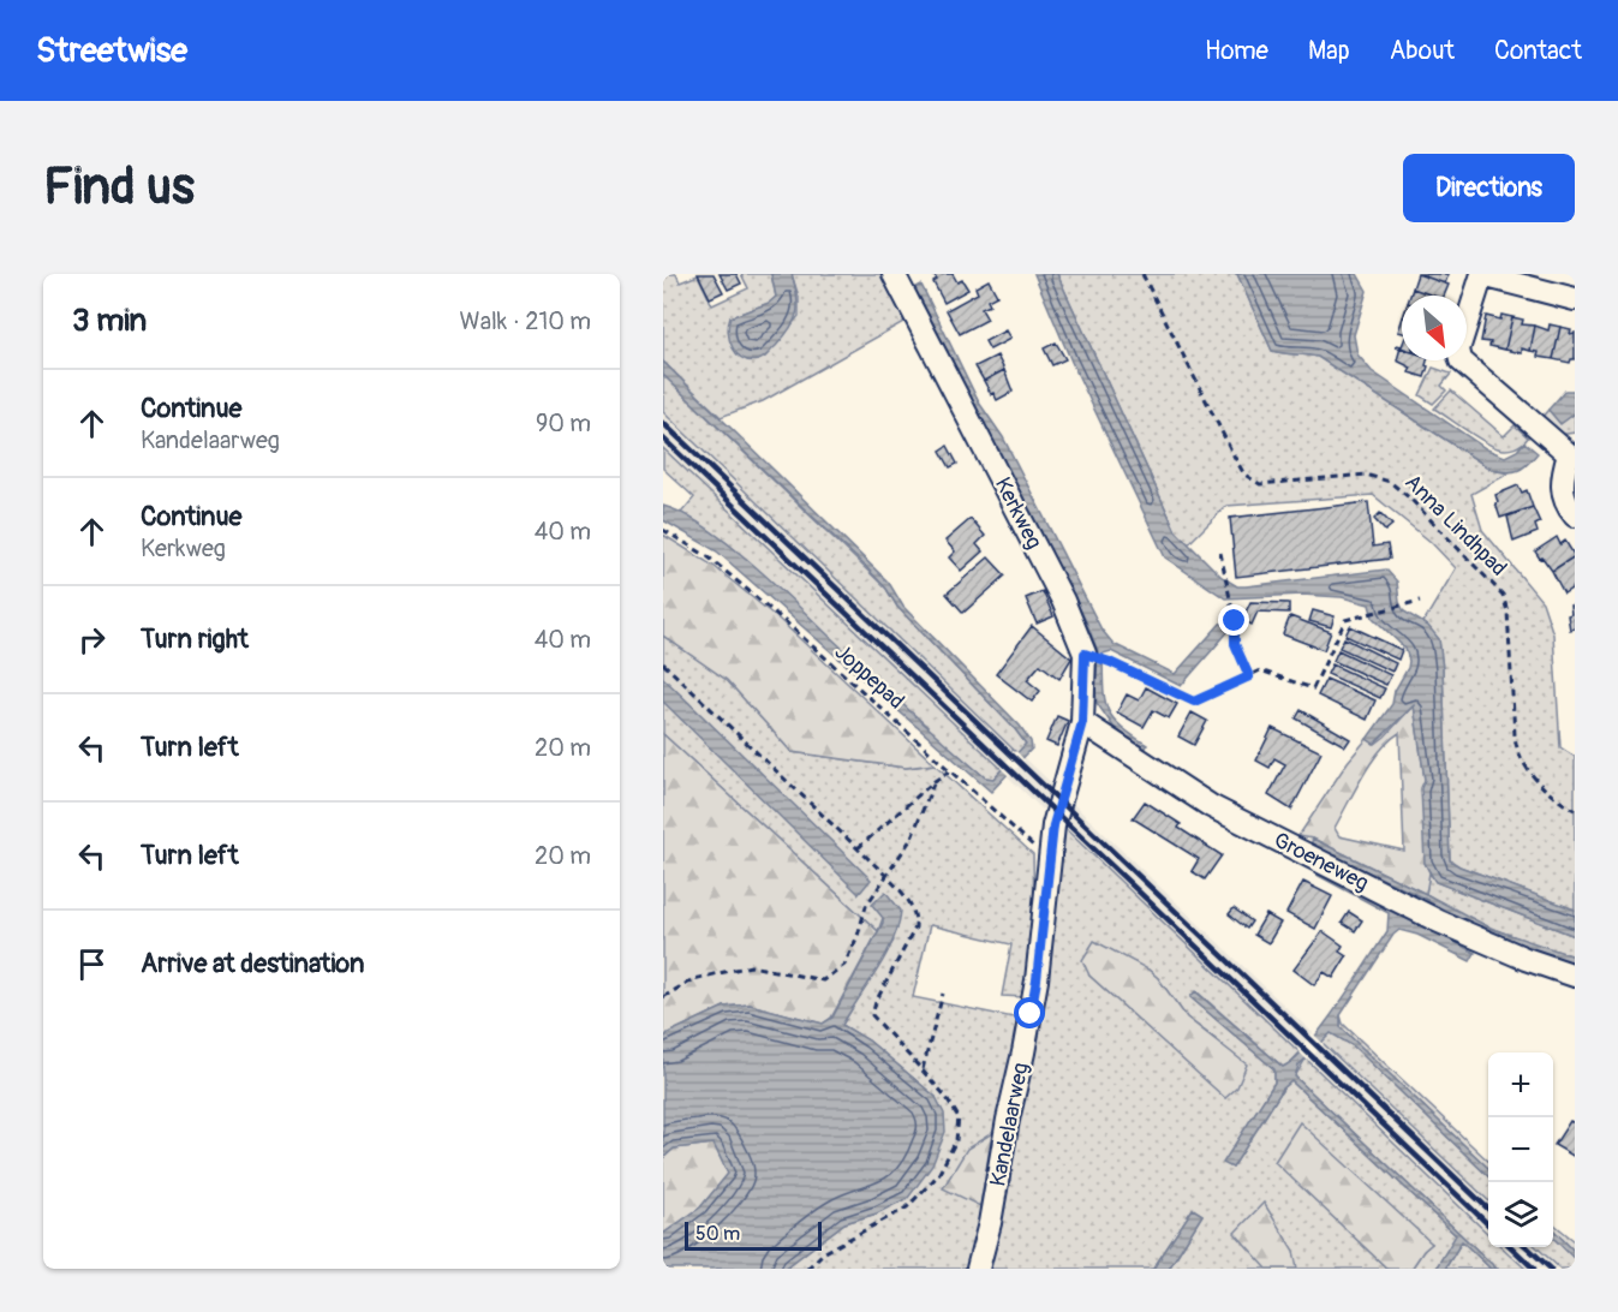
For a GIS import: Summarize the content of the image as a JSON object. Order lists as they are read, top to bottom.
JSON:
{
  "streets": {
    "street": ["Kerkweg", "Groeneweg", "Kandelaarweg"],
    "path": ["Anna Lindhpad", "Joppepad"]
  },
  "crossings": [
    ["Kerkweg", "Groeneweg"],
    ["Kerkweg", "Kandelaarweg"],
    ["Joppepad", "Kandelaarweg"]
  ],
  "scale_bar": "50 m",
  "north": "bottom right",
  "page": {
    "header": "Streetwise",
    "nav": [
      "Home",
      "Map",
      "About",
      "Contact"
    ],
    "buttons": "Directions",
    "title": "Find us",
    "heading": ["3 min", "Walk · 210 m"],
    "list": [
      ["Continue", "Kandelaarweg", "90 m"],
      ["Continue", "Kerkweg", "40 m"],
      ["Turn right", "40 m"],
      ["Turn left", "20 m"],
      ["Turn left", "20 m"],
      "Arrive at destination"
    ],
    "map_buttons": ["+", "−"],
    "scale": "50 m"
  }
}
